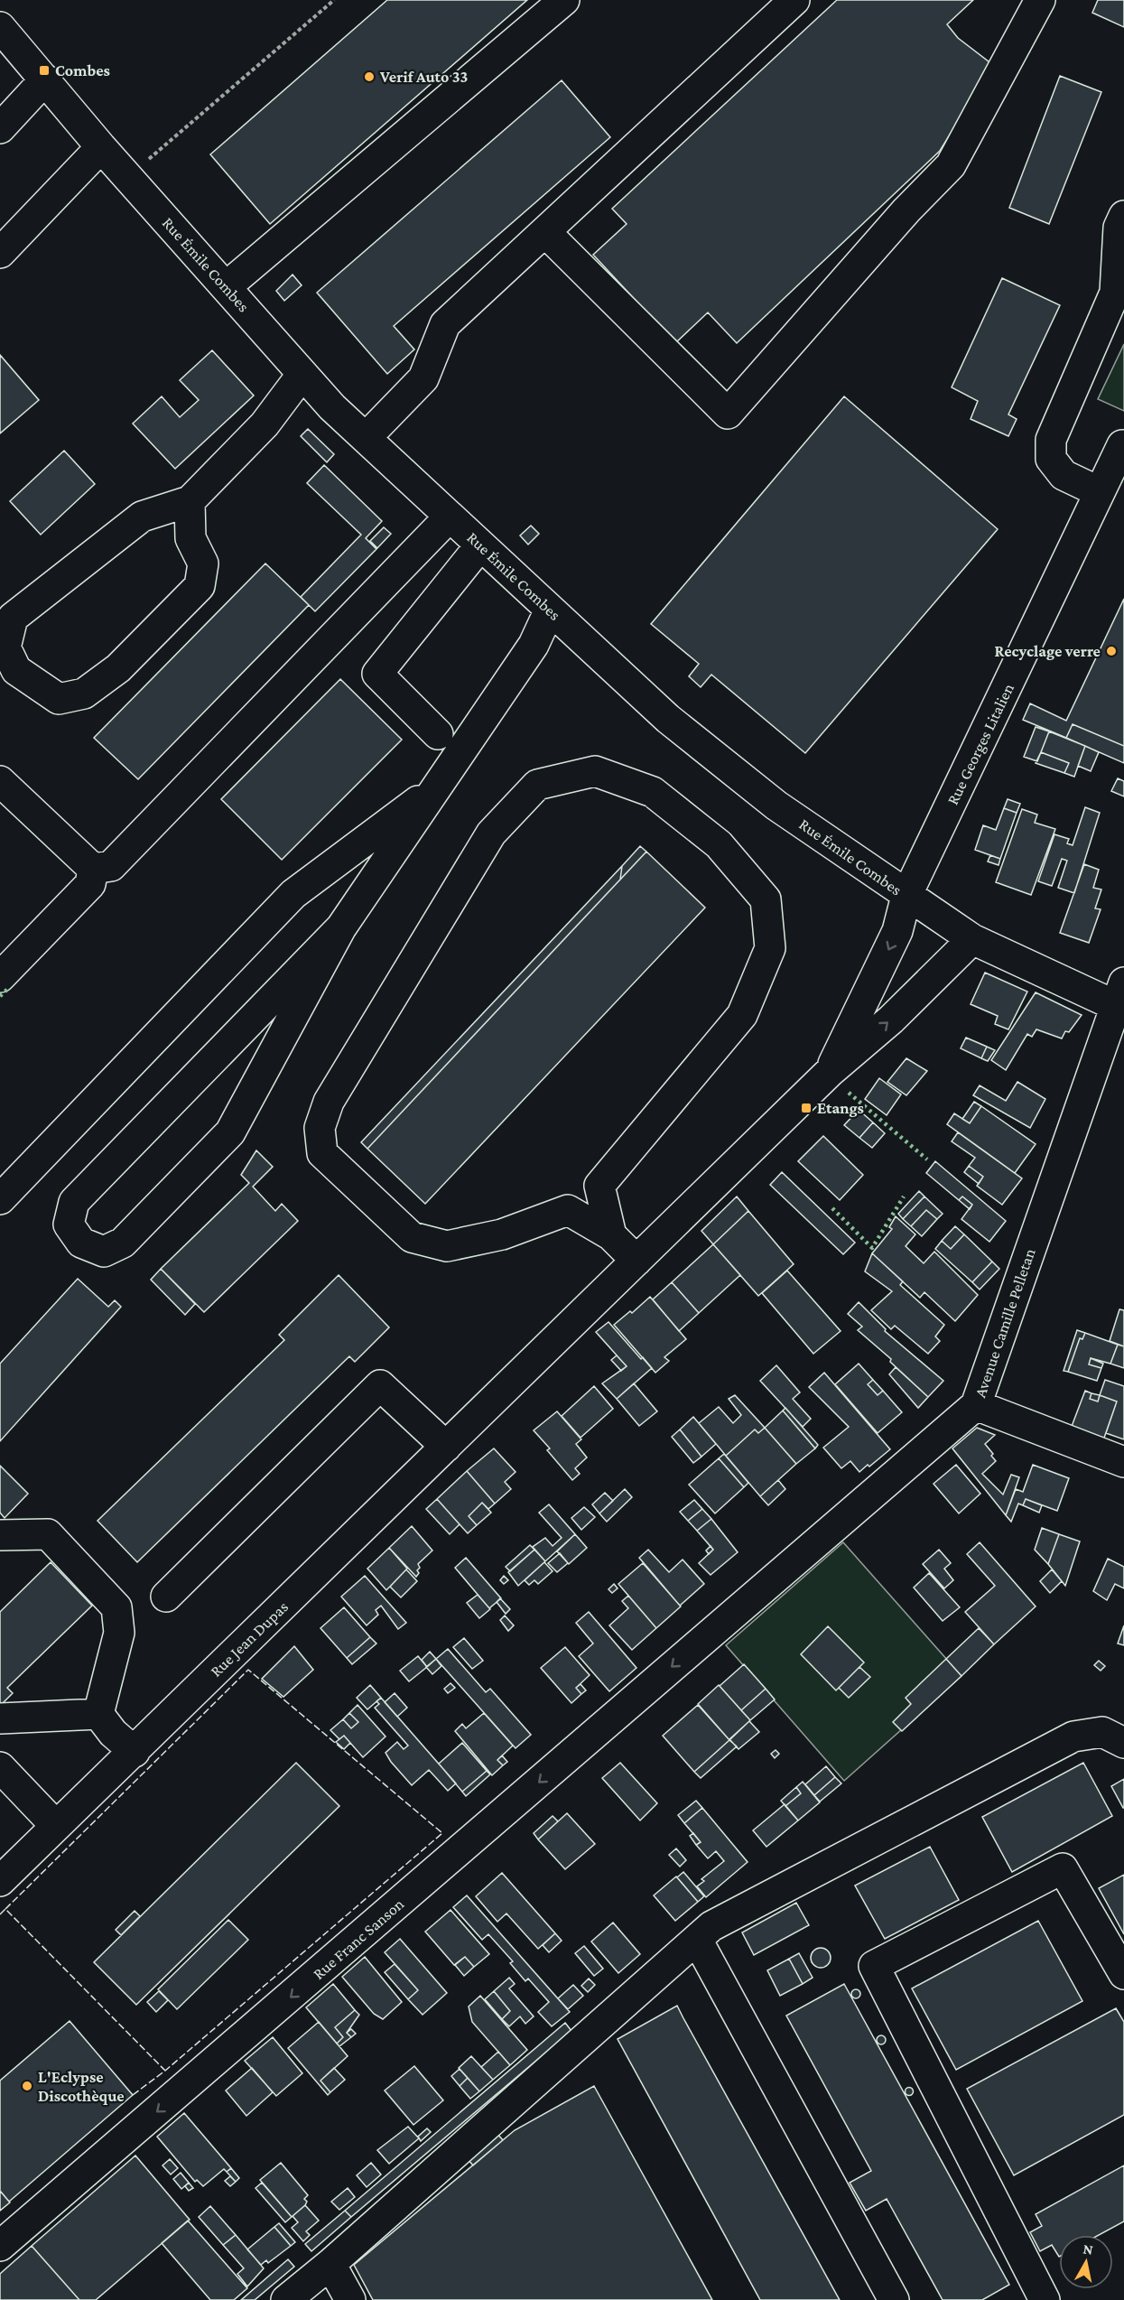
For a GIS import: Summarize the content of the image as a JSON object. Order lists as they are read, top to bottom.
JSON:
{
  "streets": {
    "street": [
      "Rue Émile Combes",
      "Rue Georges Litalien",
      "Avenue Camille Pelletan",
      "Rue Jean Dupas",
      "Rue Franc Sanson"
    ]
  },
  "crossings": [
    ["Rue Émile Combes", "Rue Georges Litalien"],
    ["Rue Émile Combes", "Avenue Camille Pelletan"],
    ["Rue Émile Combes", "Rue Jean Dupas"],
    ["Rue Georges Litalien", "Rue Jean Dupas"],
    ["Avenue Camille Pelletan", "Rue Franc Sanson"]
  ],
  "places": {
    "transit": ["Combes", "Etangs"],
    "other": ["Verif Auto 33", "Recyclage verre", "L'Eclypse Discothèque"]
  },
  "north": "top"
}
